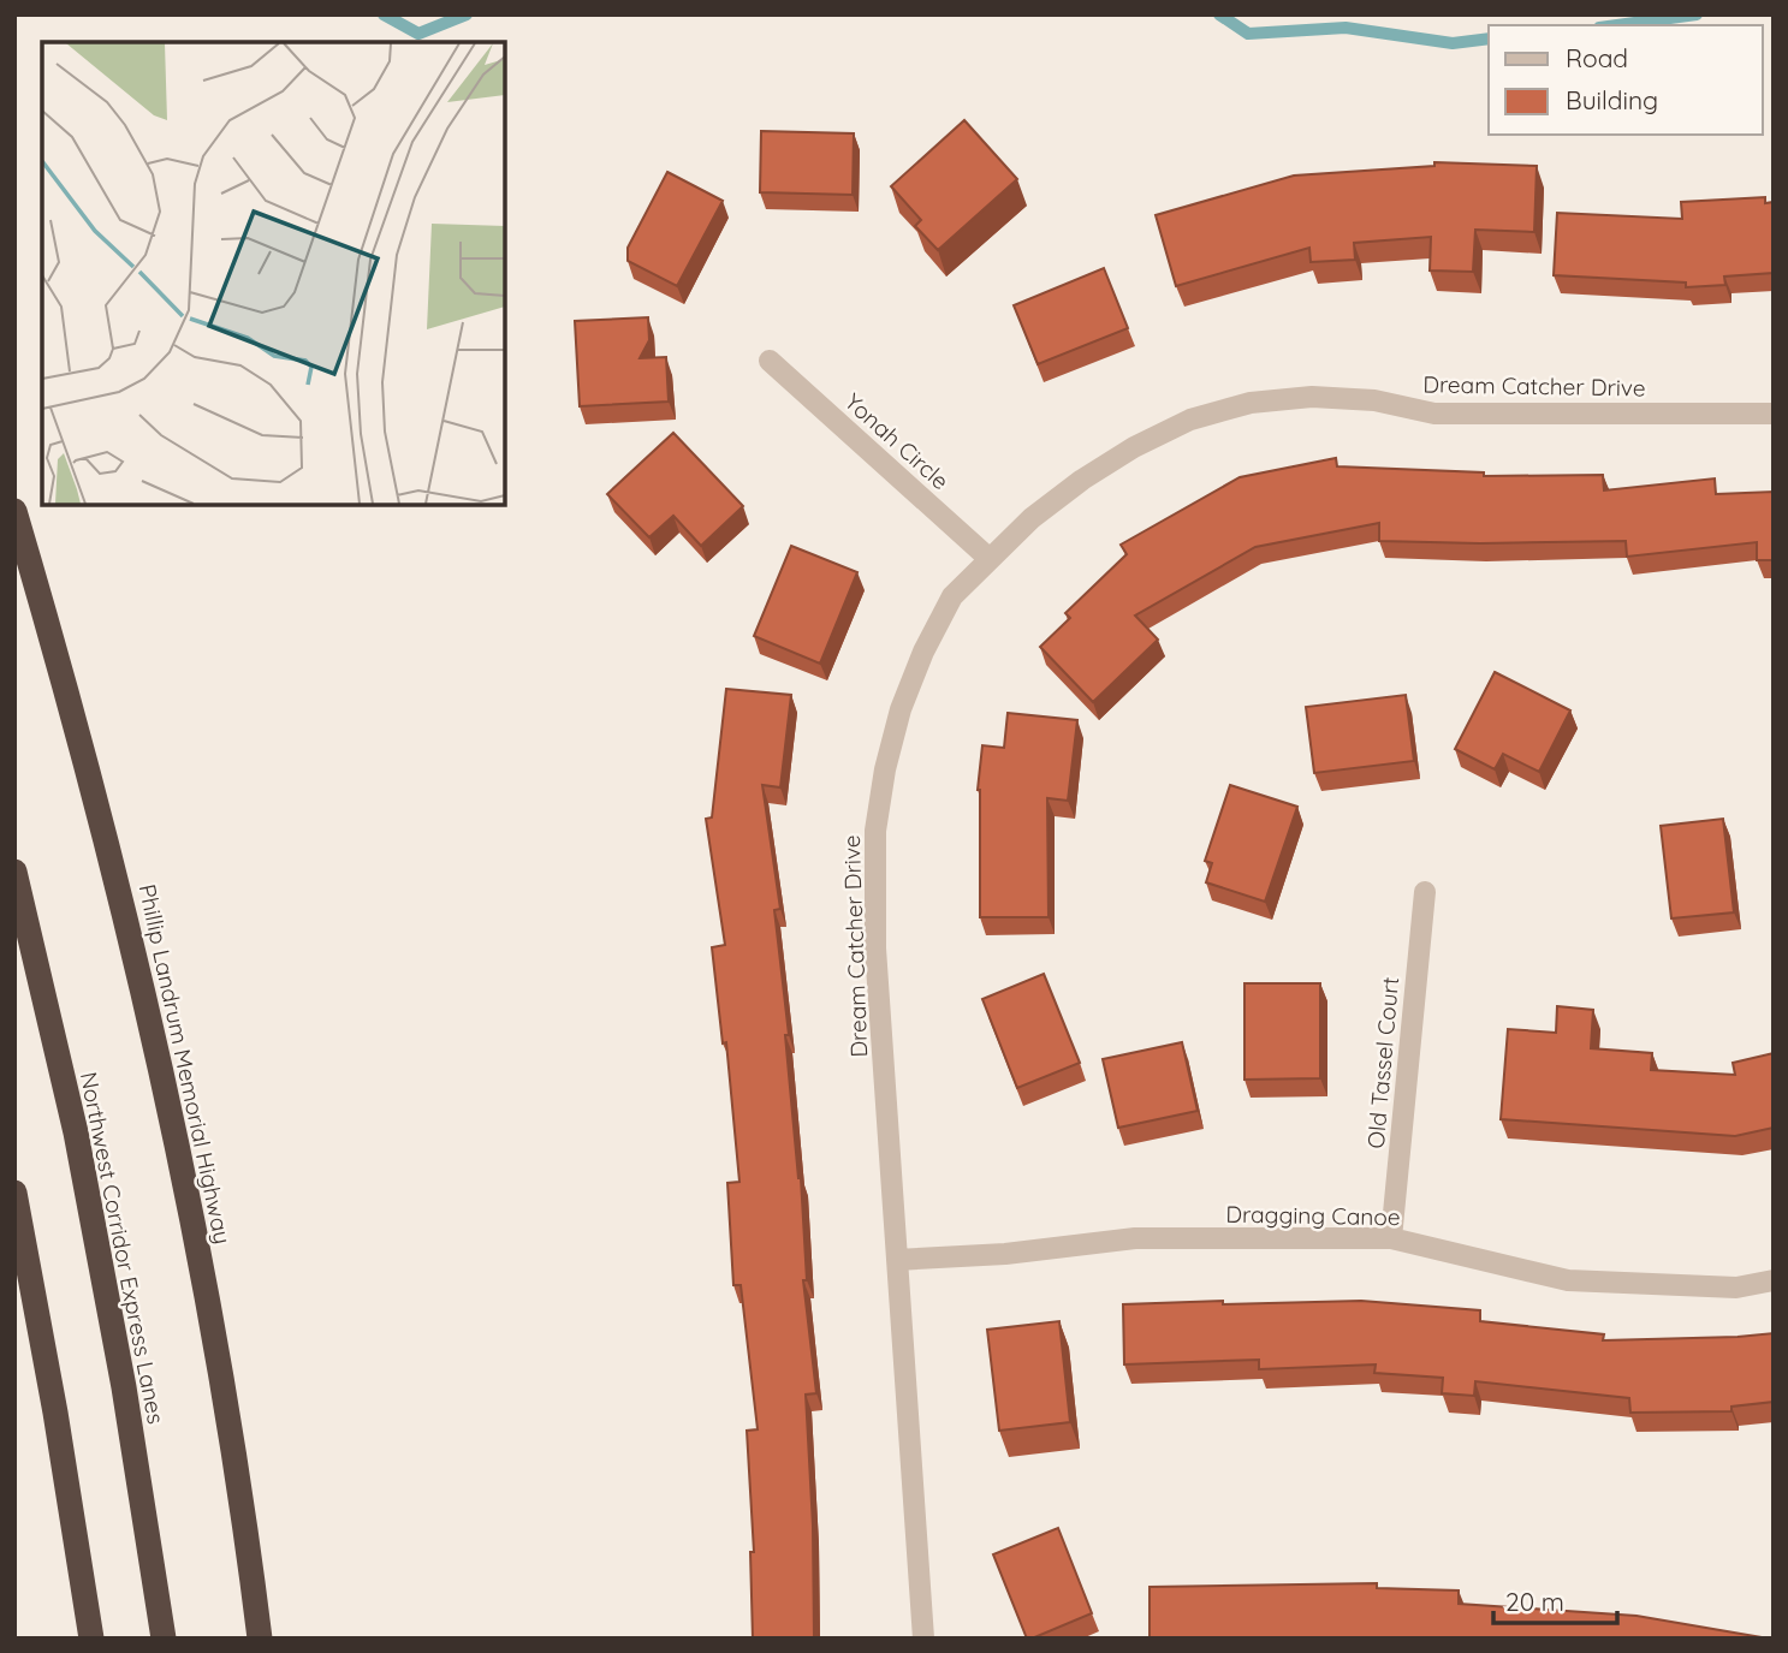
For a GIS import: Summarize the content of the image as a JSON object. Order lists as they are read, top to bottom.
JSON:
{
  "streets": {
    "highway": ["Phillip Landrum Memorial Highway", "Northwest Corridor Express Lanes"],
    "street": [
      "Dream Catcher Drive",
      "Yonah Circle",
      "Old Tassel Court",
      "Dragging Canoe"
    ]
  },
  "crossings": [
    ["Dream Catcher Drive", "Yonah Circle"],
    ["Dream Catcher Drive", "Dragging Canoe"],
    ["Old Tassel Court", "Dragging Canoe"]
  ],
  "legend": ["Road", "Building"],
  "scale_bar": "20 m"
}
